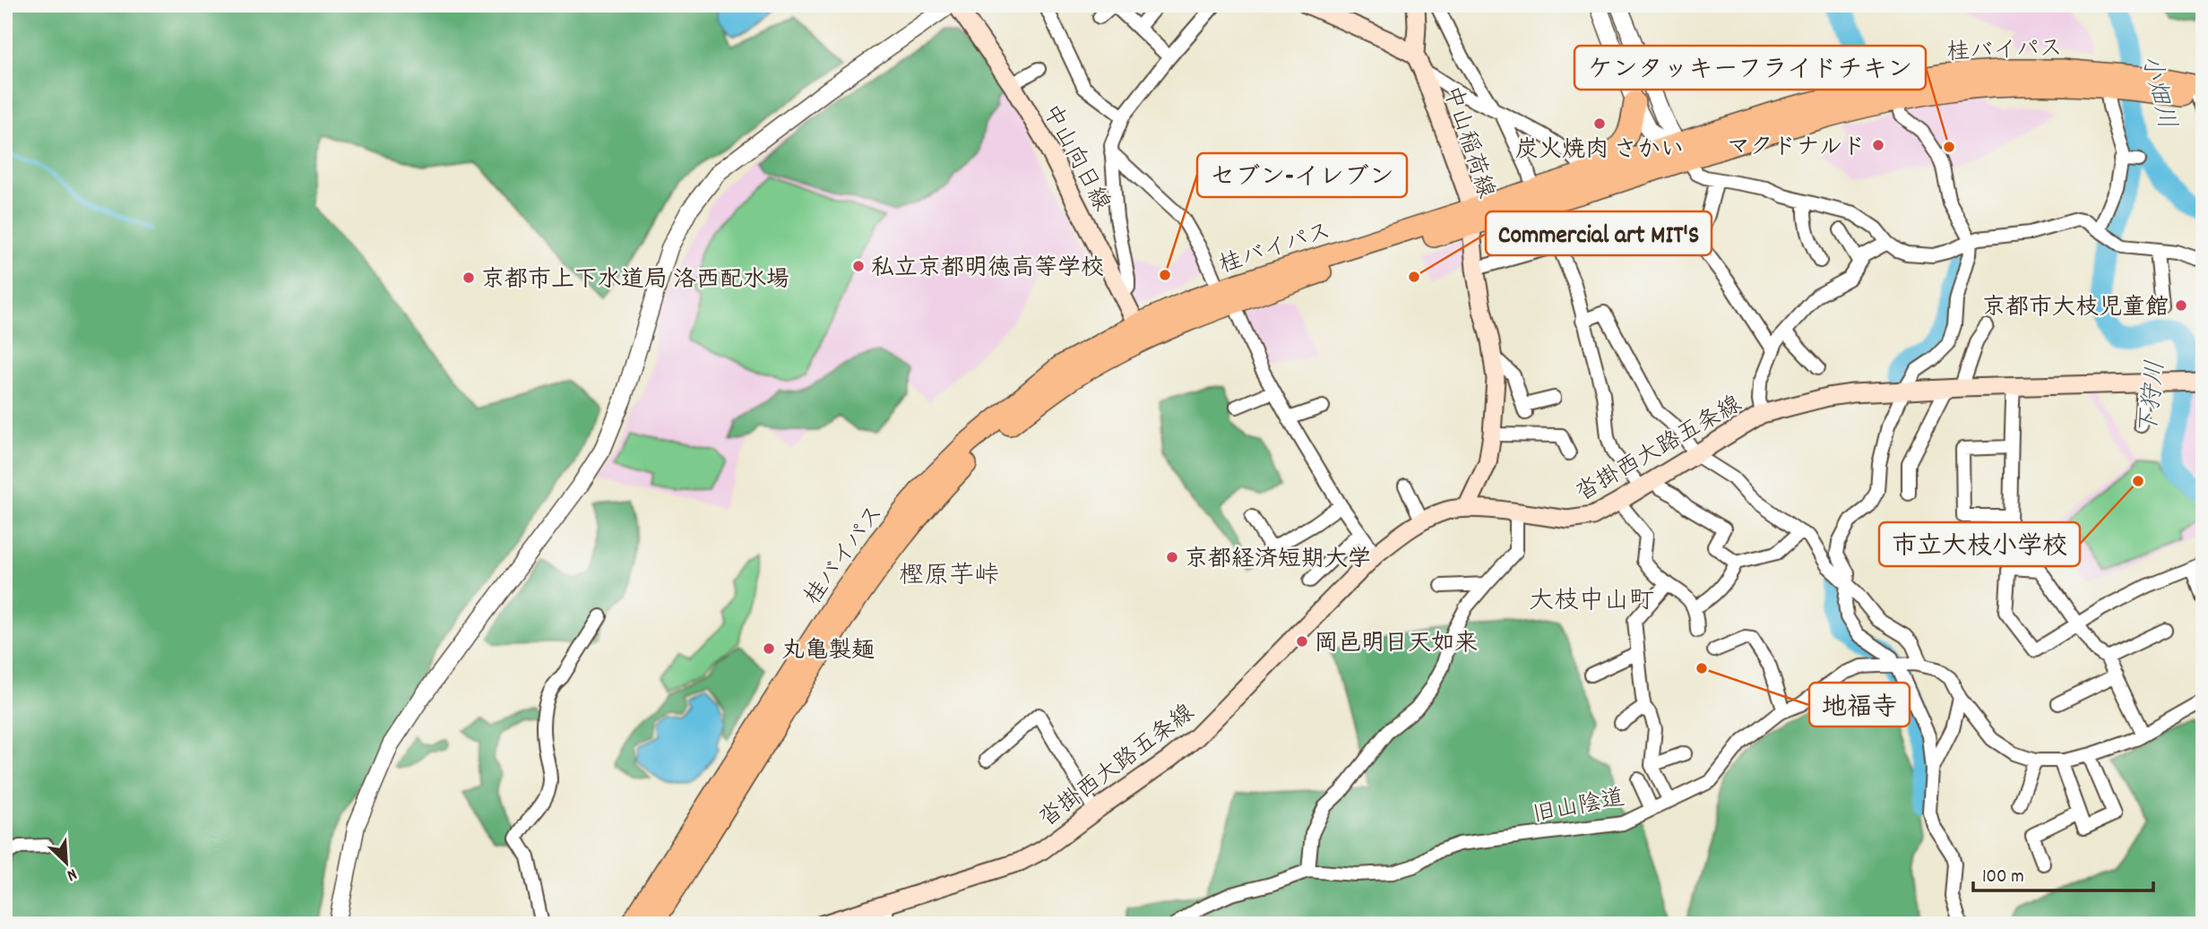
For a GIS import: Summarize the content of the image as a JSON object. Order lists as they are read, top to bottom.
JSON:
{
  "streets": {
    "highway": ["桂バイパス"],
    "main road": ["中山稲荷線", "中山向日線", "沓掛西大路五条線"],
    "street": ["旧山陰道"]
  },
  "crossings": [
    ["桂バイパス", "中山稲荷線"],
    ["桂バイパス", "中山向日線"],
    ["中山稲荷線", "沓掛西大路五条線"]
  ],
  "districts": ["樫原芋峠", "大枝中山町"],
  "water": ["小畑川", "下狩川"],
  "places": [
    "炭火焼肉 さかい",
    "マクドナルド",
    "ケンタッキーフライドチキン",
    "私立京都明徳高等学校",
    "セブン-イレブン",
    "Commercial art MIT'S",
    "京都市上下水道局 洛西配水場",
    "京都市大枝児童館",
    "市立大枝小学校",
    "京都経済短期大学",
    "岡邑明日天如来",
    "丸亀製麺",
    "地福寺"
  ],
  "scale_bar": "100 m",
  "north": "bottom right"
}
